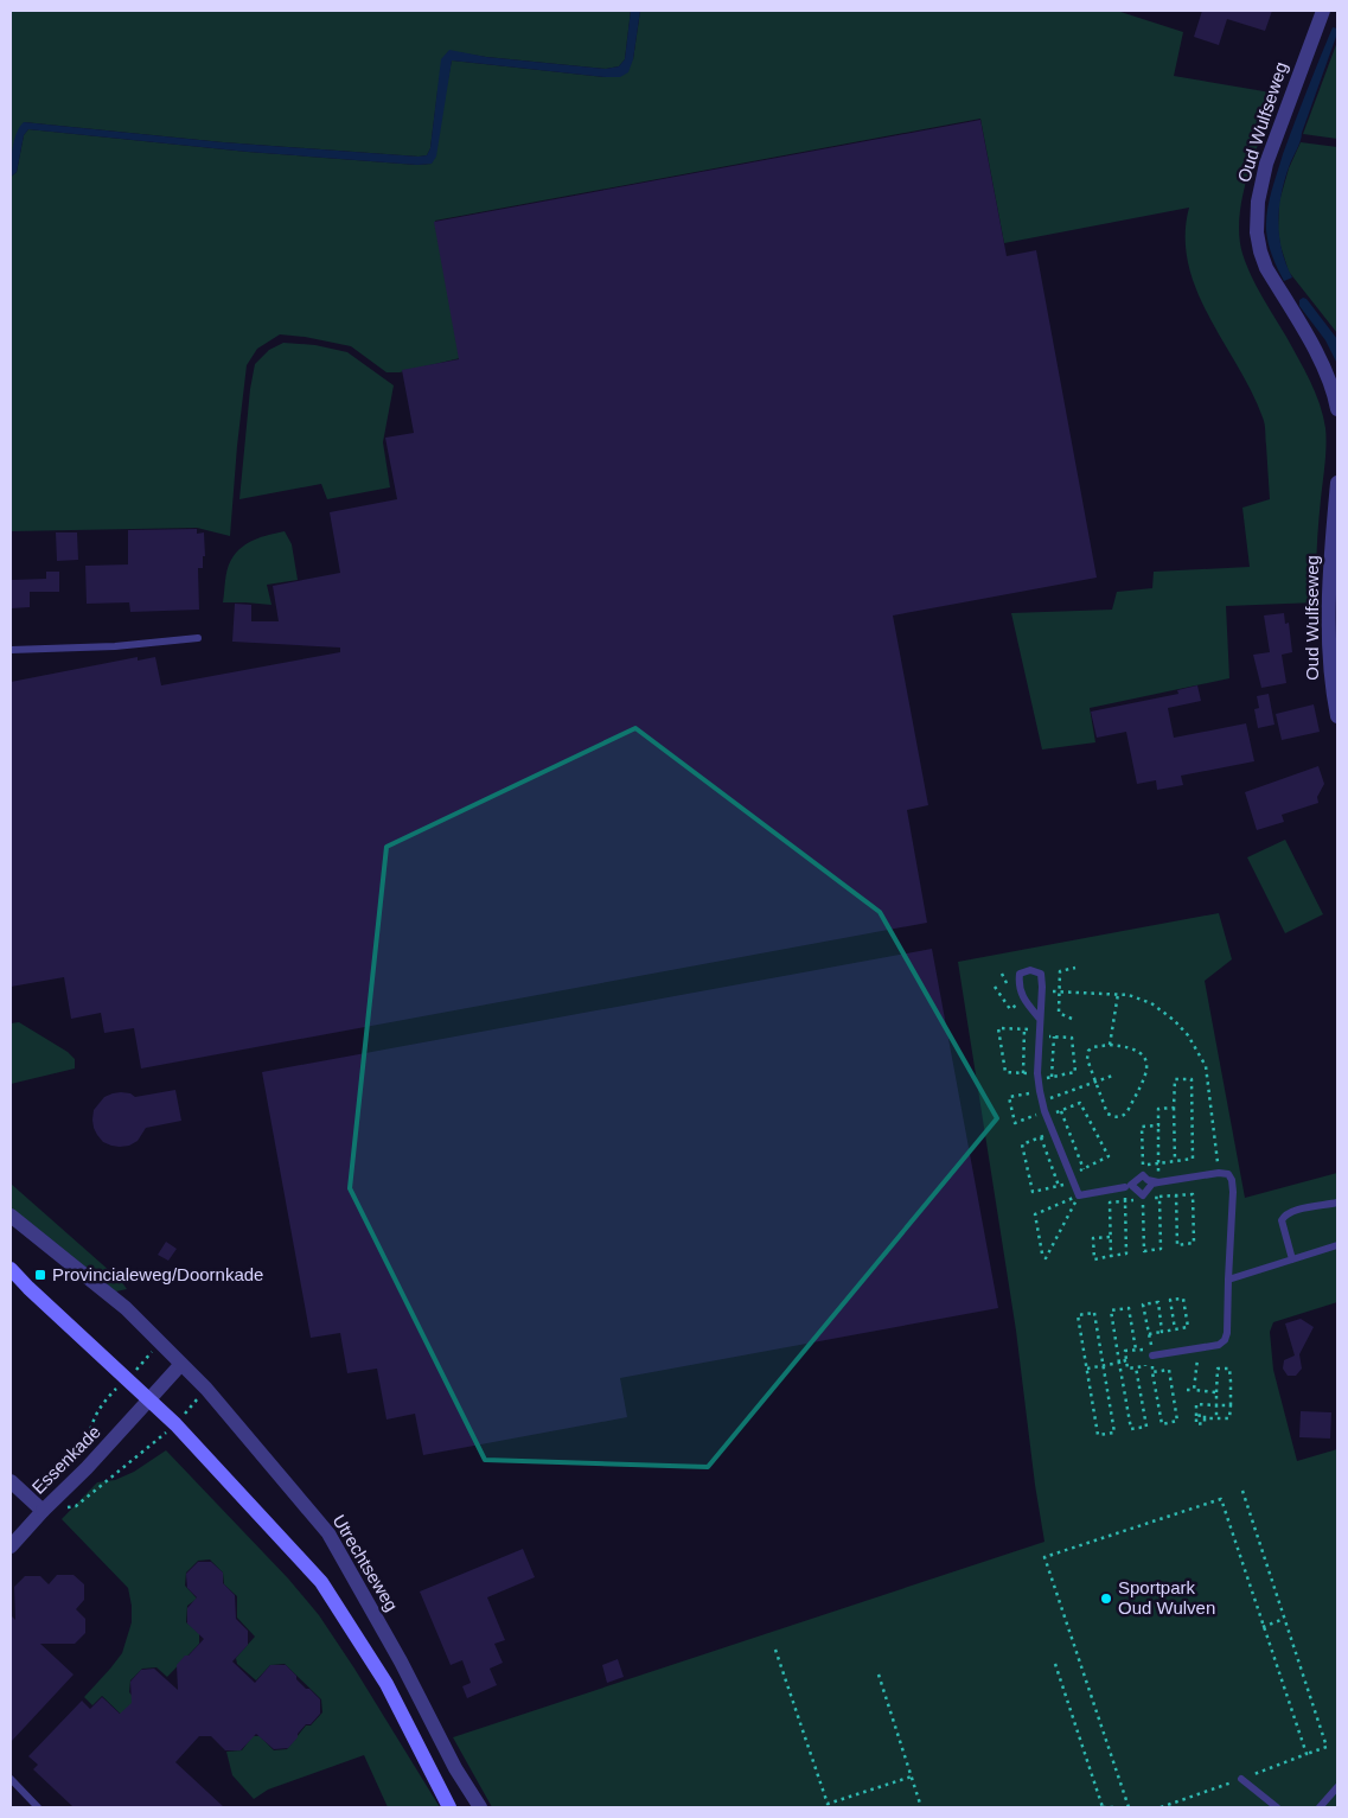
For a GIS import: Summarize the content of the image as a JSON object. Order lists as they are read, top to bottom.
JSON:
{
  "streets": {
    "street": ["Oud Wulfseweg", "Essenkade", "Utrechtseweg"]
  },
  "places": {
    "transit": ["Provincialeweg/Doornkade"],
    "other": ["Sportpark Oud Wulven"]
  }
}
